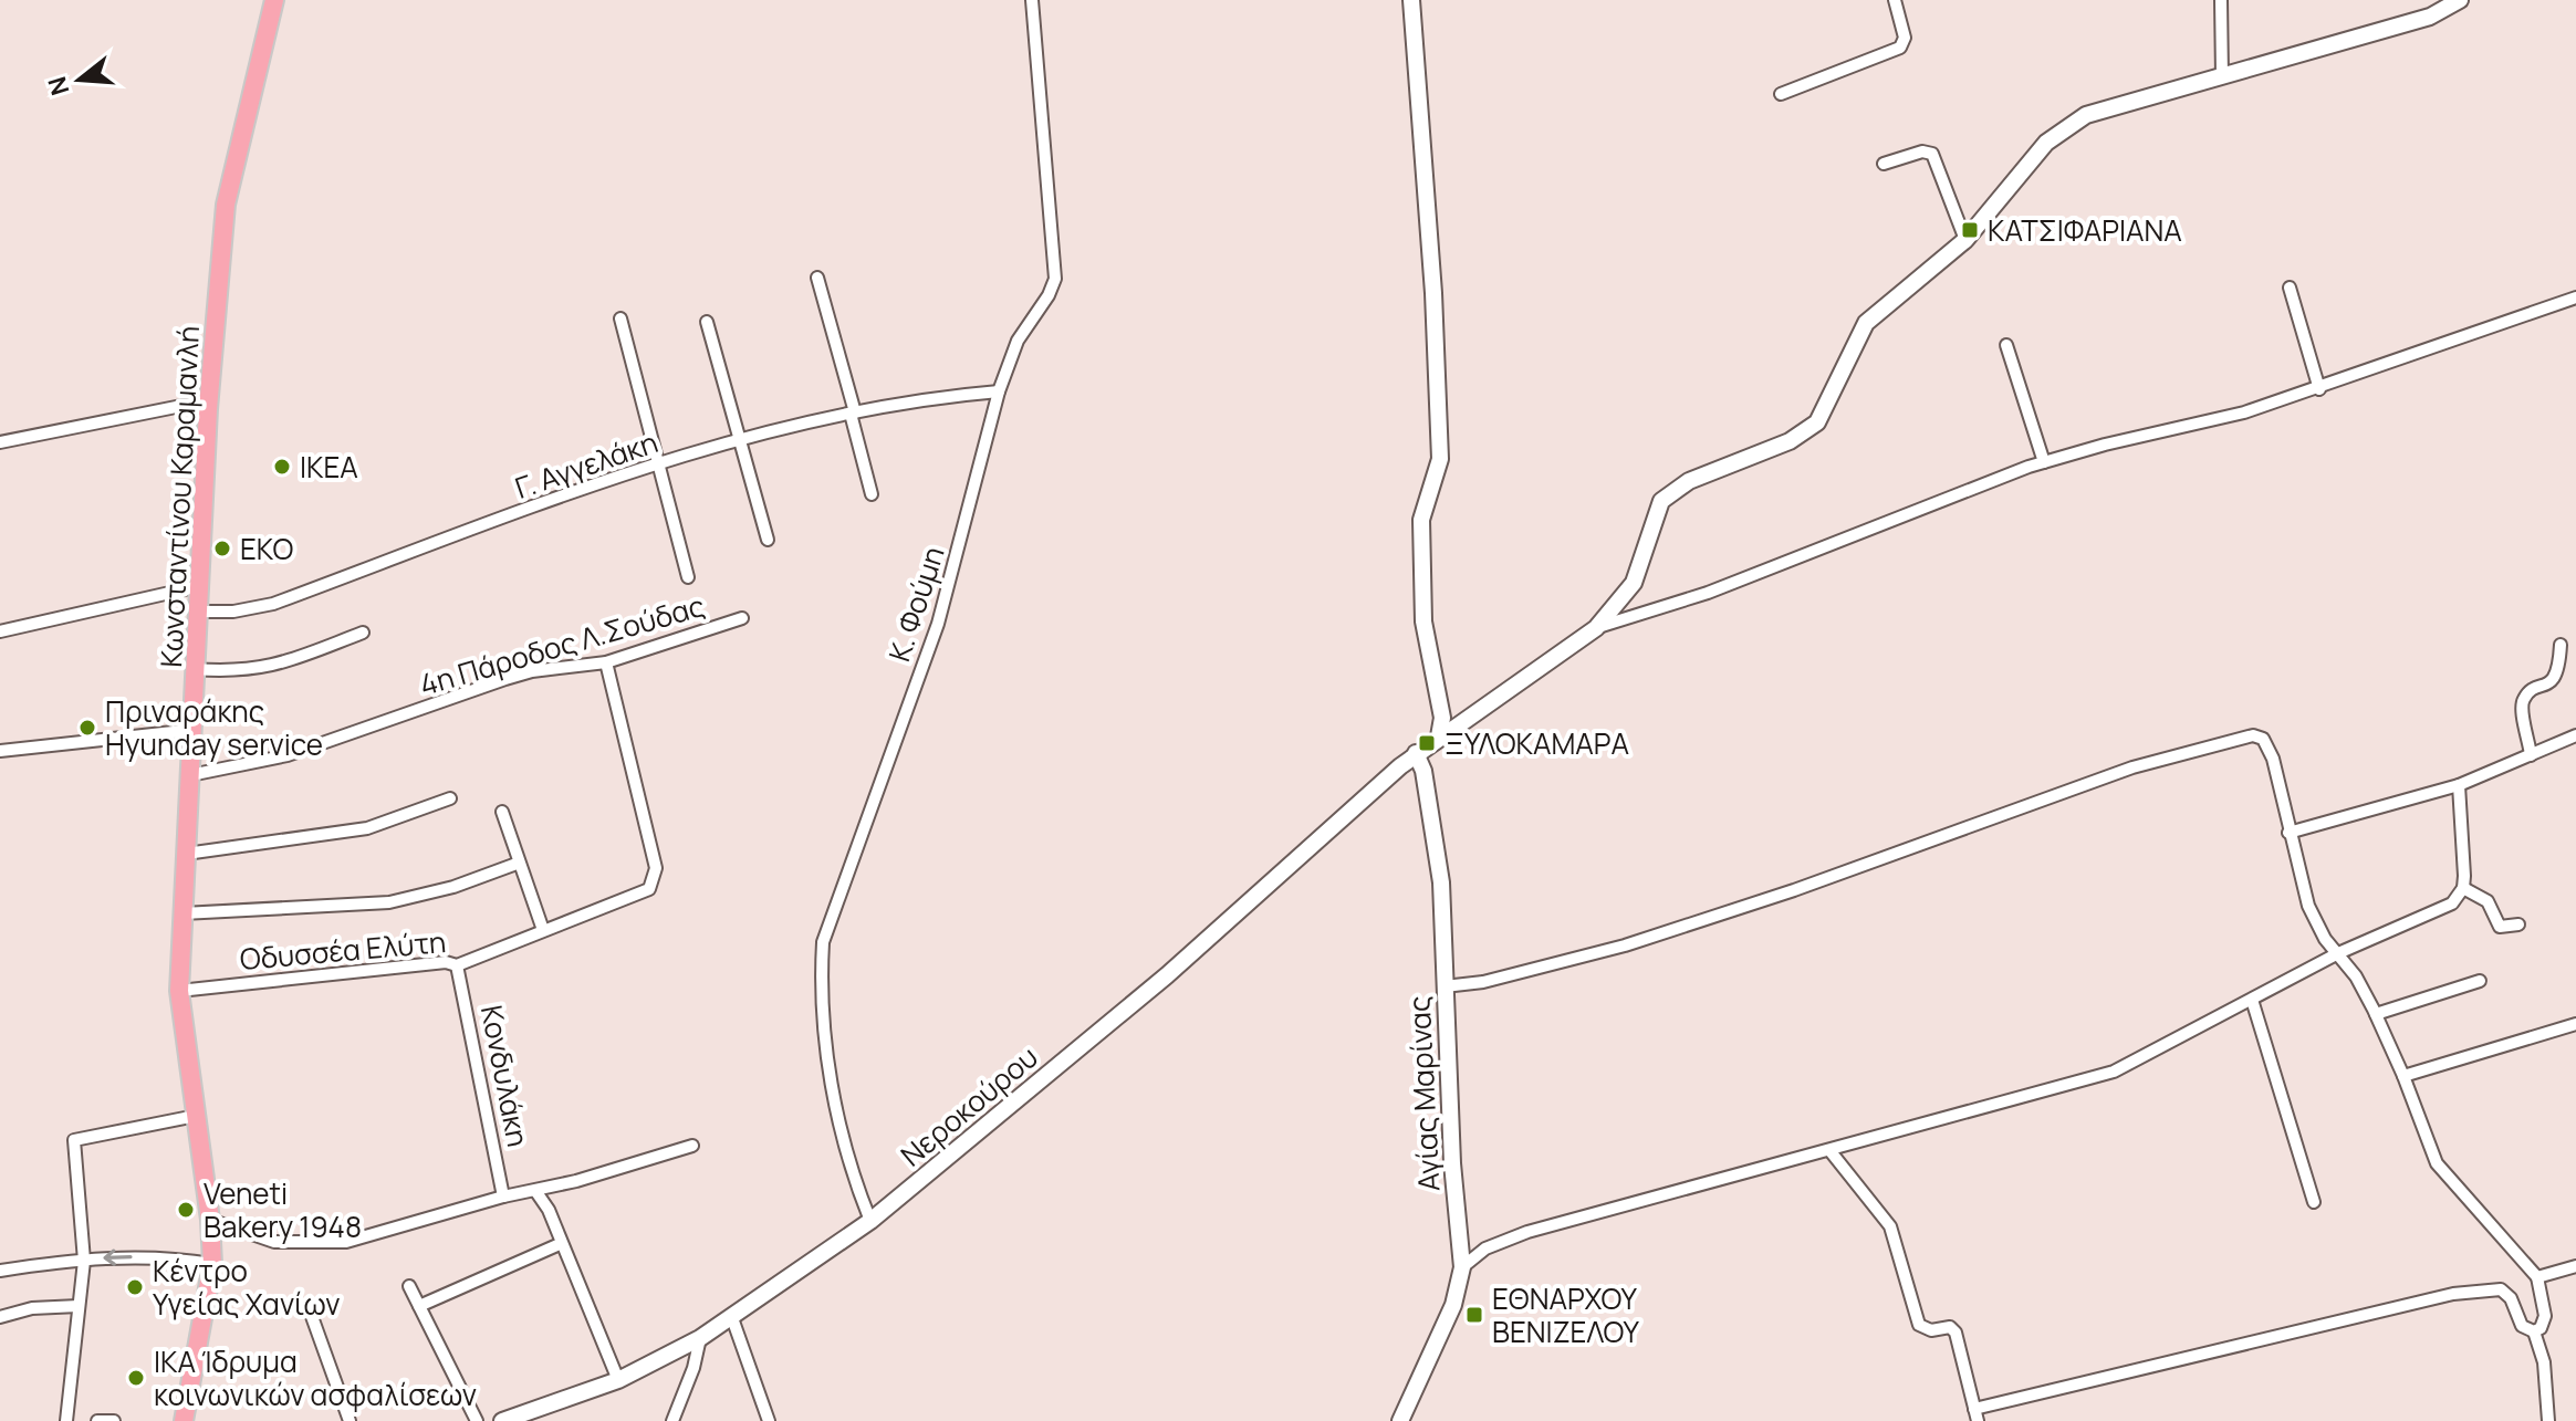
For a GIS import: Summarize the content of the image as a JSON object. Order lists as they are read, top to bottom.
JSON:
{
  "streets": {
    "main road": ["Κωνσταντίνου Καραμανλή", "Αγίας Μαρίνας", "Νεροκούρου"],
    "street": [
      "Γ. Αγγελάκη",
      "Κ. Φούμη",
      "4η Πάροδος Λ.Σούδας",
      "Οδυσσέα Ελύτη",
      "Κονδυλάκη"
    ]
  },
  "crossings": [
    ["Γ. Αγγελάκη", "Κωνσταντίνου Καραμανλή"],
    ["Γ. Αγγελάκη", "Κ. Φούμη"],
    ["Κωνσταντίνου Καραμανλή", "4η Πάροδος Λ.Σούδας"],
    ["Κωνσταντίνου Καραμανλή", "Οδυσσέα Ελύτη"],
    ["Κ. Φούμη", "Νεροκούρου"],
    ["4η Πάροδος Λ.Σούδας", "Οδυσσέα Ελύτη"],
    ["Οδυσσέα Ελύτη", "Κονδυλάκη"],
    ["Αγίας Μαρίνας", "Νεροκούρου"]
  ],
  "places": {
    "transit": ["ΚΑΤΣΙΦΑΡΙΑΝΑ", "ΞΥΛΟΚΑΜΑΡΑ", "ΕΘΝΑΡΧΟΥ ΒΕΝΙΖΕΛΟΥ"],
    "other": [
      "IKEA",
      "EKO",
      "Πριναράκης Hyunday service",
      "Veneti Bakery 1948",
      "Κέντρο Υγείας Χανίων",
      "ΙΚΑ Ίδρυμα κοινωνικών ασφαλίσεων"
    ]
  },
  "north": "left"
}
